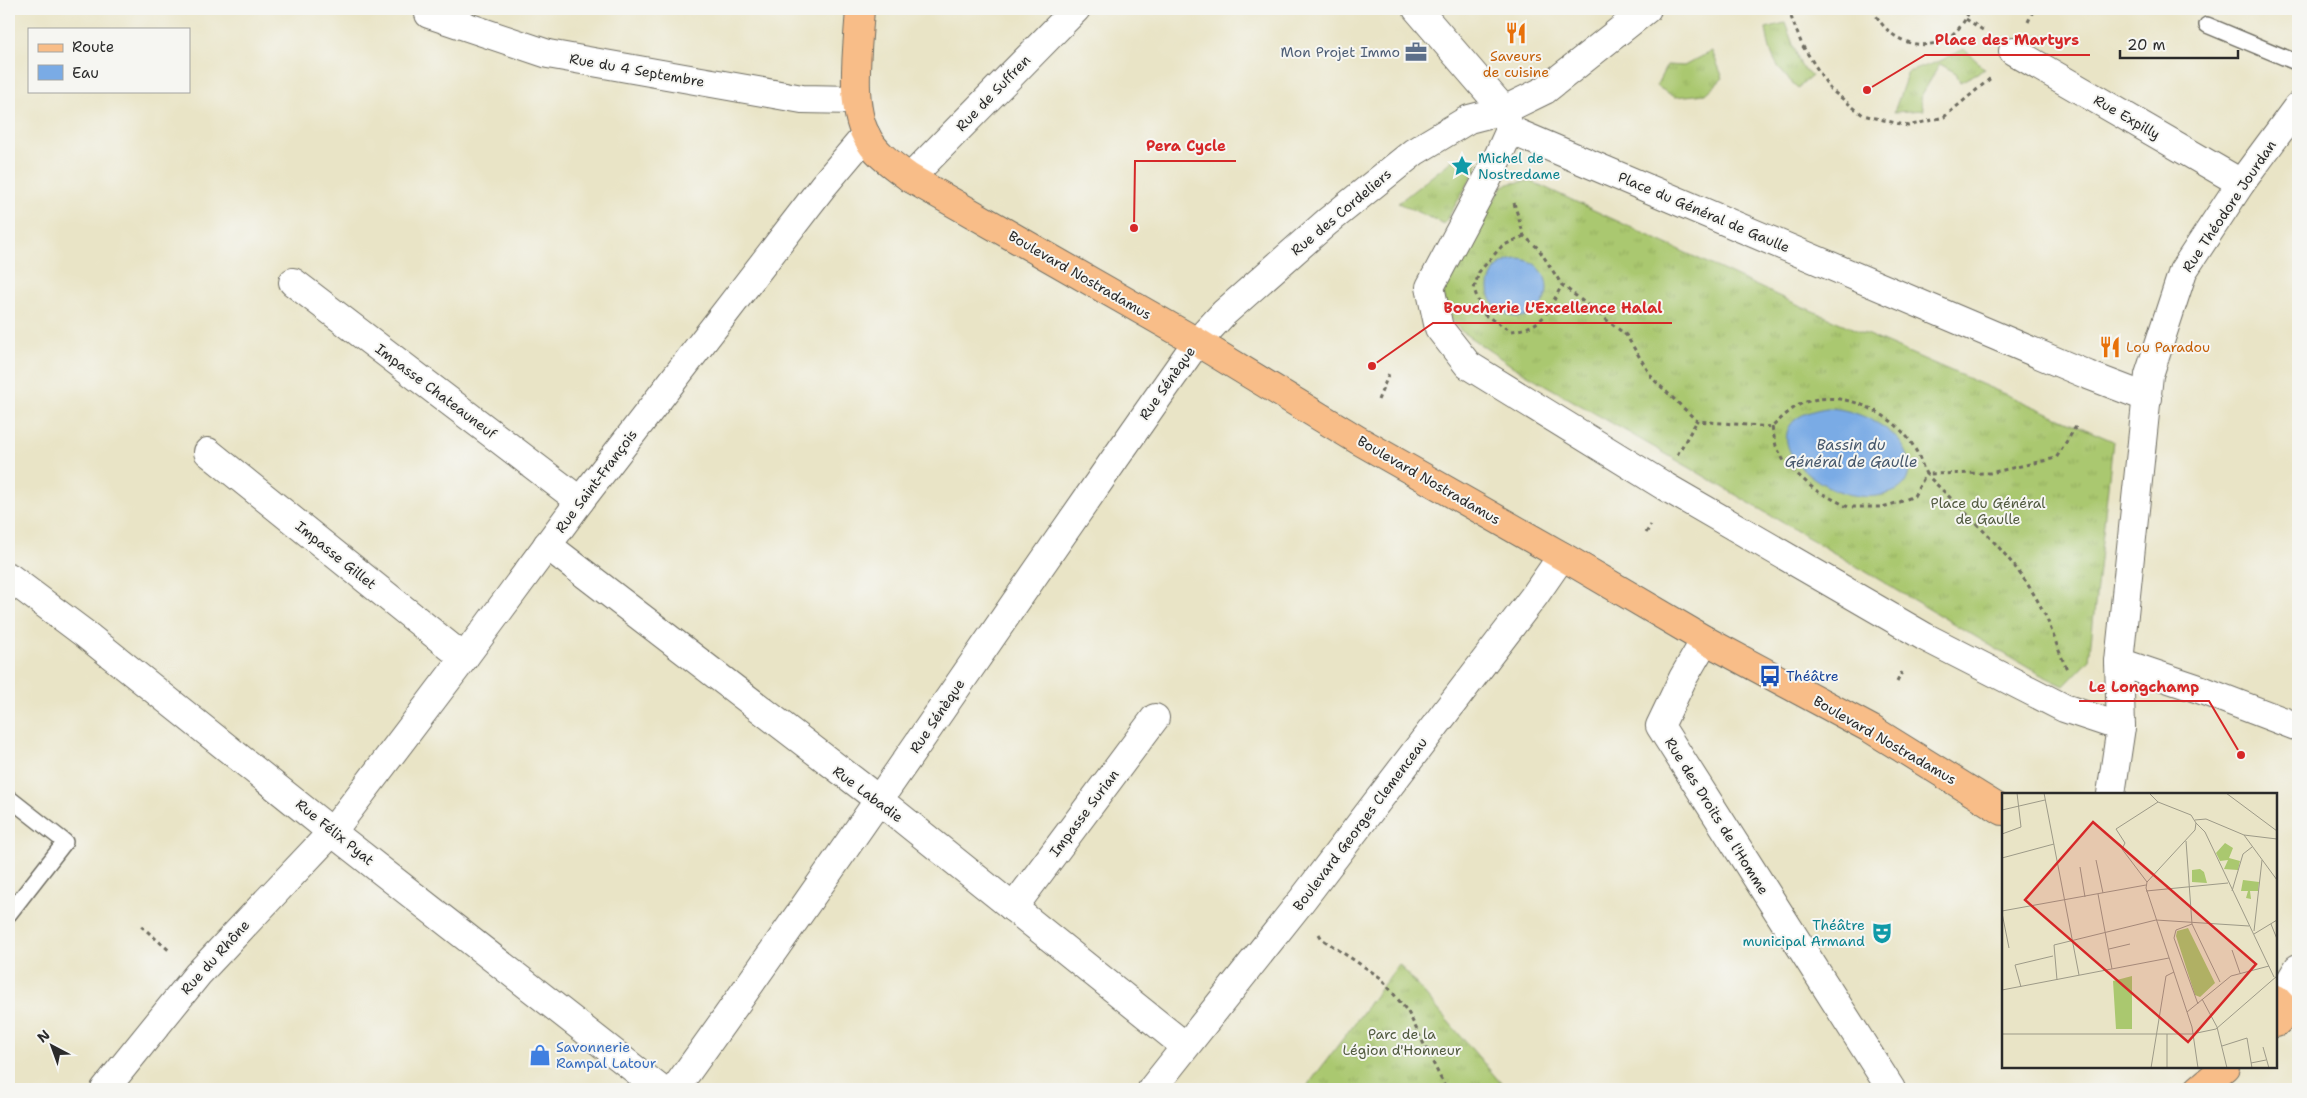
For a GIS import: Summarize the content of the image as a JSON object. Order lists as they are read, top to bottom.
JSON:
{
  "streets": {
    "main road": ["Boulevard Nostradamus"],
    "street": [
      "Rue du 4 Septembre",
      "Rue de Suffren",
      "Rue Expilly",
      "Rue Théodore Jourdan",
      "Rue des Cordeliers",
      "Place du Général de Gaulle",
      "Rue Sénèque",
      "Impasse Chateauneuf",
      "Rue Saint-François",
      "Impasse Gillet",
      "Rue Labadie",
      "Impasse Surian",
      "Rue des Droits de l'Homme",
      "Boulevard Georges Clemenceau",
      "Rue Félix Pyat",
      "Rue du Rhône"
    ]
  },
  "crossings": [
    ["Rue de Suffren", "Boulevard Nostradamus"],
    ["Rue Expilly", "Rue Théodore Jourdan"],
    ["Rue Théodore Jourdan", "Place du Général de Gaulle"],
    ["Rue des Cordeliers", "Place du Général de Gaulle"],
    ["Rue des Cordeliers", "Boulevard Nostradamus"],
    ["Rue des Cordeliers", "Rue Sénèque"],
    ["Boulevard Nostradamus", "Rue Sénèque"],
    ["Boulevard Nostradamus", "Rue Saint-François"],
    ["Boulevard Nostradamus", "Rue des Droits de l'Homme"],
    ["Boulevard Nostradamus", "Boulevard Georges Clemenceau"],
    ["Rue Sénèque", "Rue Labadie"],
    ["Impasse Chateauneuf", "Rue Saint-François"],
    ["Rue Saint-François", "Impasse Gillet"],
    ["Rue Saint-François", "Rue Labadie"],
    ["Rue Saint-François", "Rue Félix Pyat"],
    ["Rue Saint-François", "Rue du Rhône"],
    ["Rue Labadie", "Impasse Surian"],
    ["Rue Labadie", "Boulevard Georges Clemenceau"],
    ["Rue Félix Pyat", "Rue du Rhône"]
  ],
  "water": ["Bassin du Général de Gaulle"],
  "parks": ["Place du Général de Gaulle", "Parc de la Légion d'Honneur"],
  "places": {
    "restaurant": ["Saveurs de cuisine", "Lou Paradou"],
    "office": ["Mon Projet Immo"],
    "other": [
      "Place des Martyrs",
      "Pera Cycle",
      "Boucherie L'Excellence Halal",
      "Le Longchamp"
    ],
    "place": ["Michel de Nostredame"],
    "bus stop": ["Théâtre"],
    "theatre": ["Théâtre municipal Armand"],
    "shop": ["Savonnerie Rampal Latour"]
  },
  "legend": ["Route", "Eau"],
  "scale_bar": "20 m",
  "north": "top left"
}
